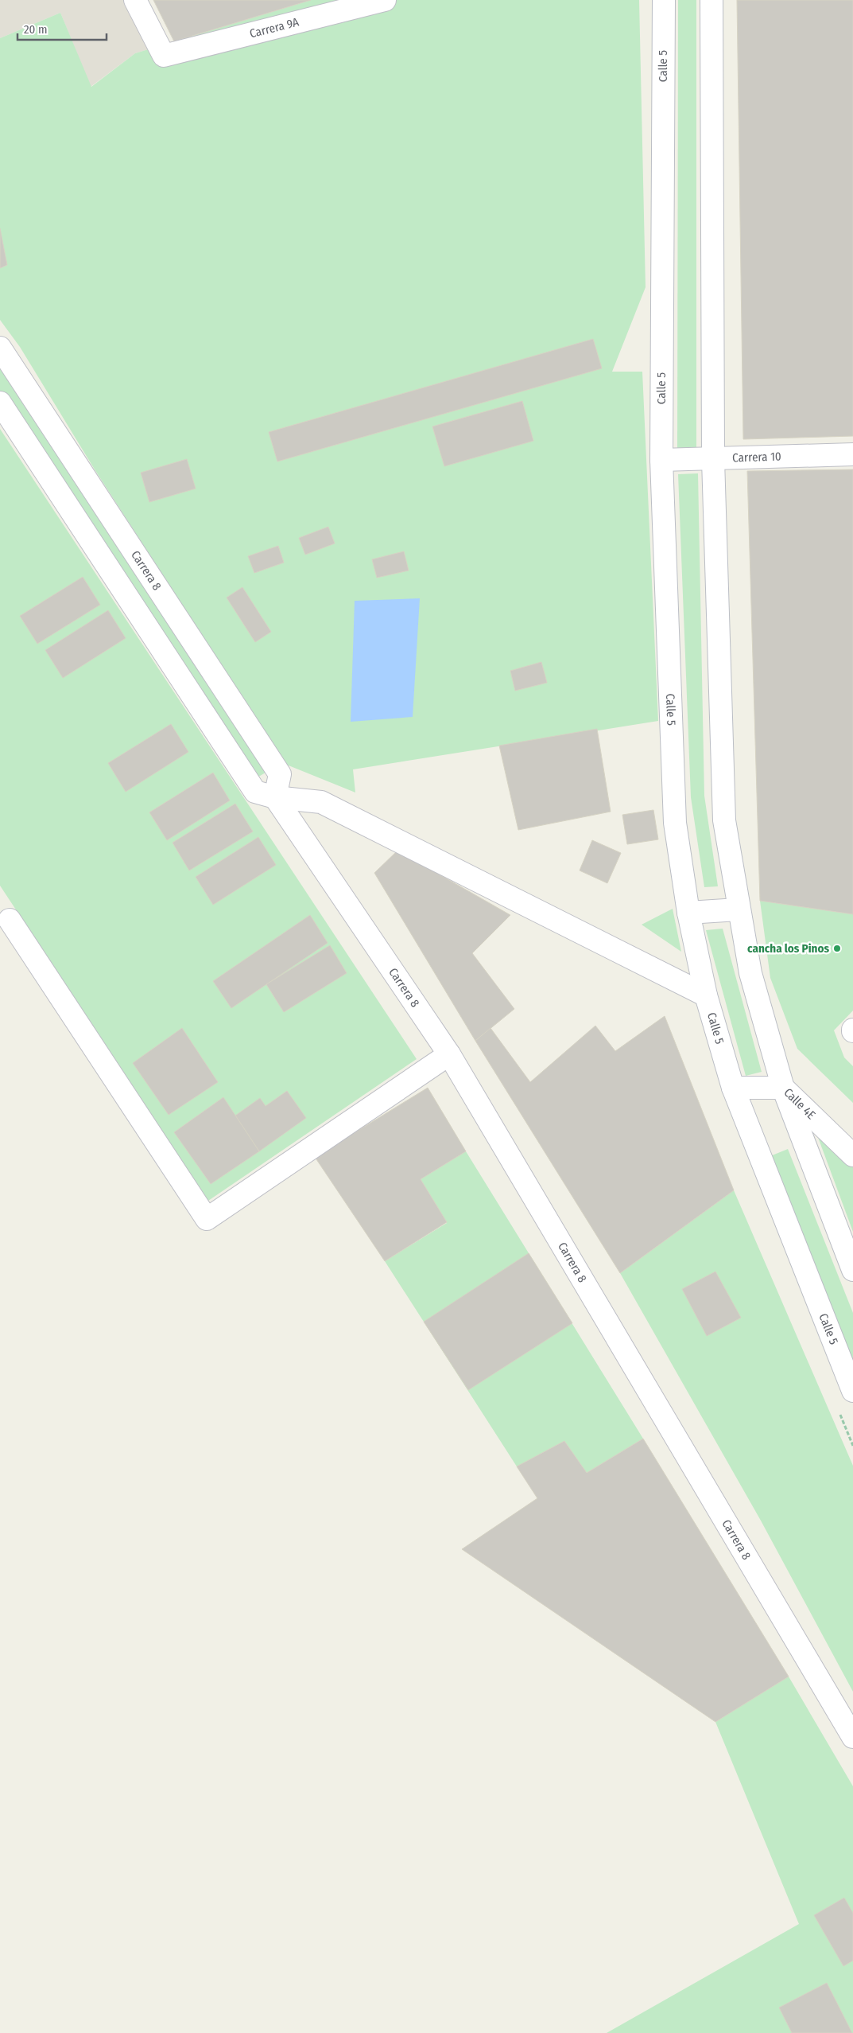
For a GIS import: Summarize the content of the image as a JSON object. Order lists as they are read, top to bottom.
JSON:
{
  "streets": {
    "street": [
      "Carrera 9A",
      "Calle 5",
      "Carrera 10",
      "Carrera 8",
      "Calle 4E"
    ]
  },
  "crossings": [
    ["Calle 5", "Carrera 10"],
    ["Calle 5", "Calle 4E"]
  ],
  "places": ["cancha los Pinos"],
  "scale_bar": "20 m"
}
